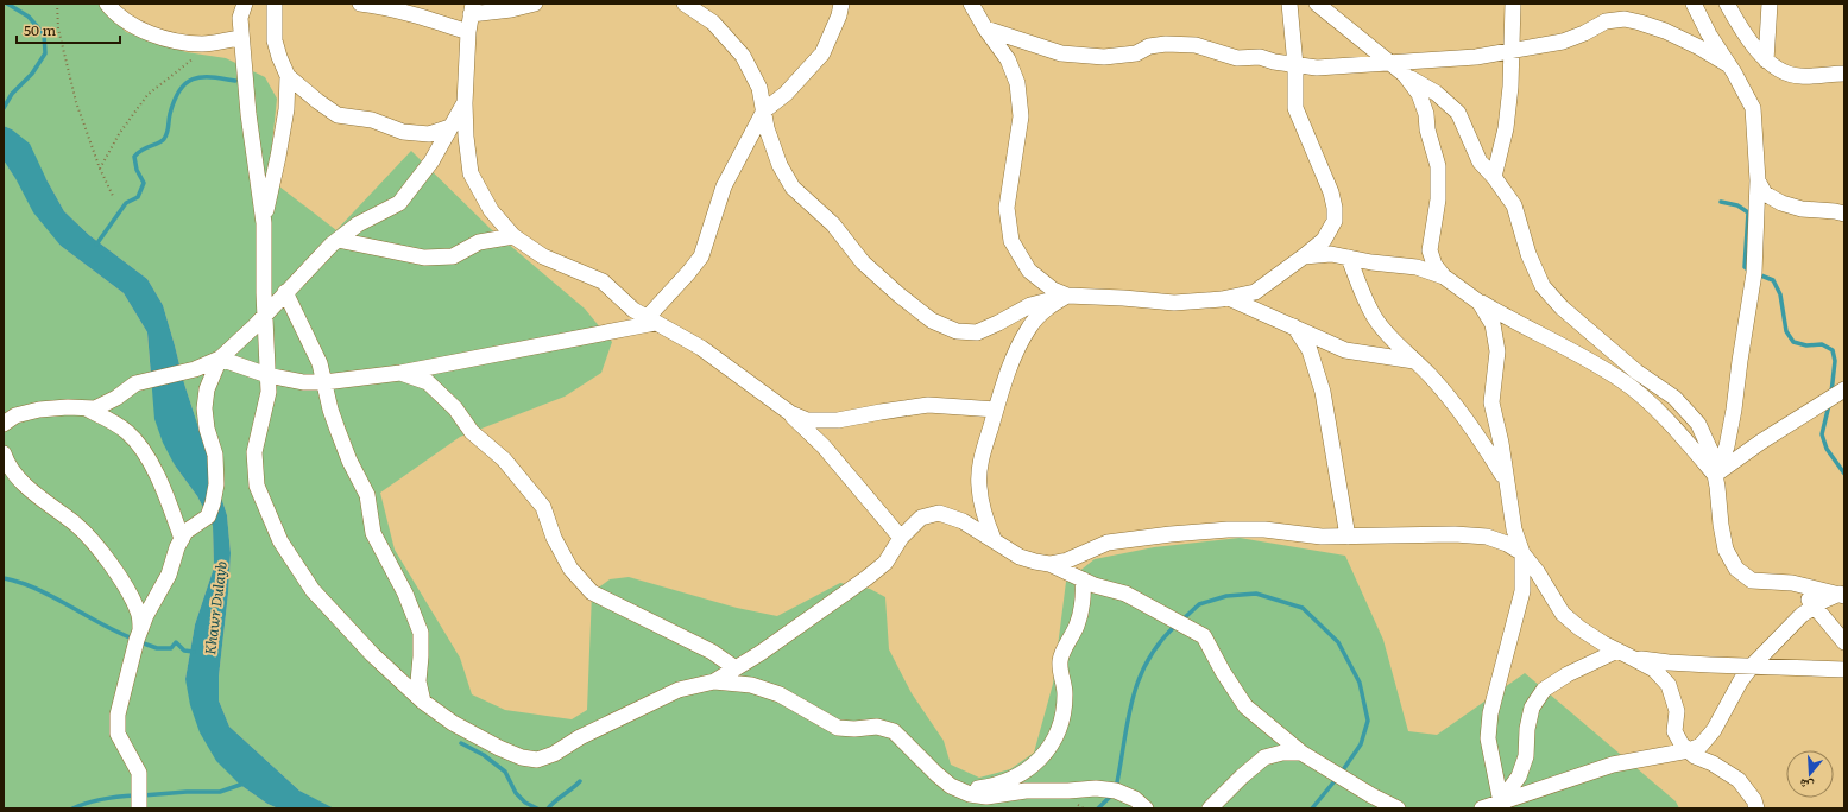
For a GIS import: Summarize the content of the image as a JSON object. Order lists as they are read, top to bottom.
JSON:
{
  "water": ["Khawr Dulayb"],
  "scale_bar": "50 m",
  "north": "bottom"
}
